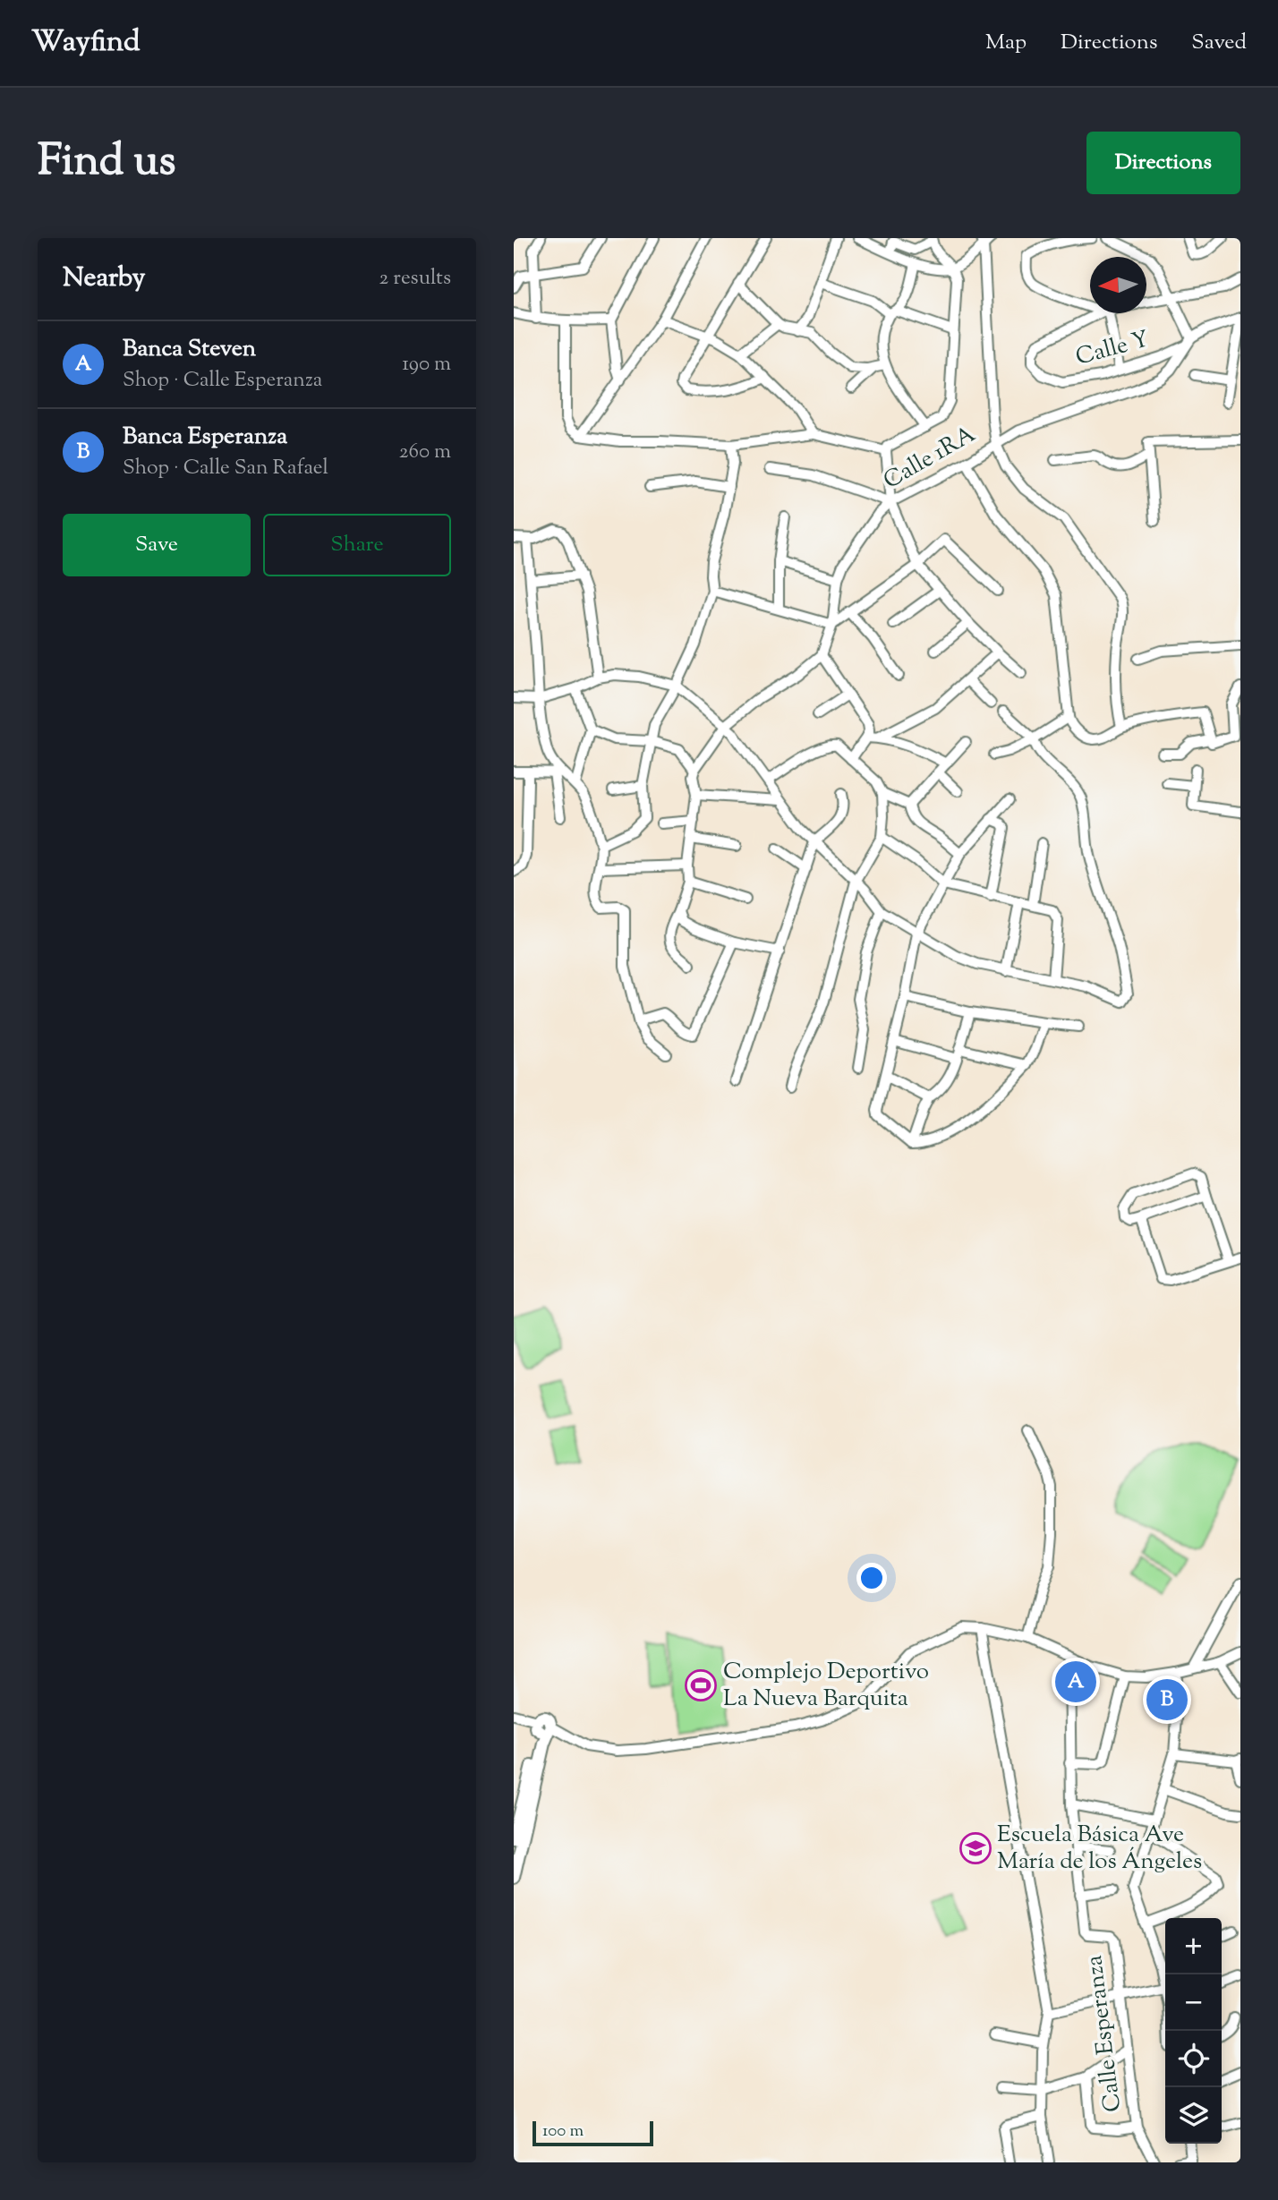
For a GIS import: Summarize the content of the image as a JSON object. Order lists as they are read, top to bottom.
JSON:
{
  "streets": {
    "street": ["Calle Y", "Calle 1RA", "Calle Esperanza"]
  },
  "crossings": [
    ["Calle Y", "Calle 1RA"]
  ],
  "places": {
    "sports": ["Complejo Deportivo La Nueva Barquita"],
    "school or university": ["Escuela Básica Ave María de los Ángeles"]
  },
  "scale_bar": "100 m",
  "north": "left",
  "page": {
    "header": "Wayfind",
    "nav": ["Map", "Directions", "Saved"],
    "title": "Find us",
    "buttons": [
      "Directions",
      ["Save", "Share"]
    ],
    "heading": ["Nearby", "2 results"],
    "list": [
      {
        "mark": "A",
        "name": "Banca Steven",
        "note": "Shop · Calle Esperanza",
        "value": "190 m"
      },
      {
        "mark": "B",
        "name": "Banca Esperanza",
        "note": "Shop · Calle San Rafael",
        "value": "260 m"
      }
    ],
    "pins": ["A", "B"],
    "map_buttons": ["+", "−"],
    "scale": "100 m"
  }
}
